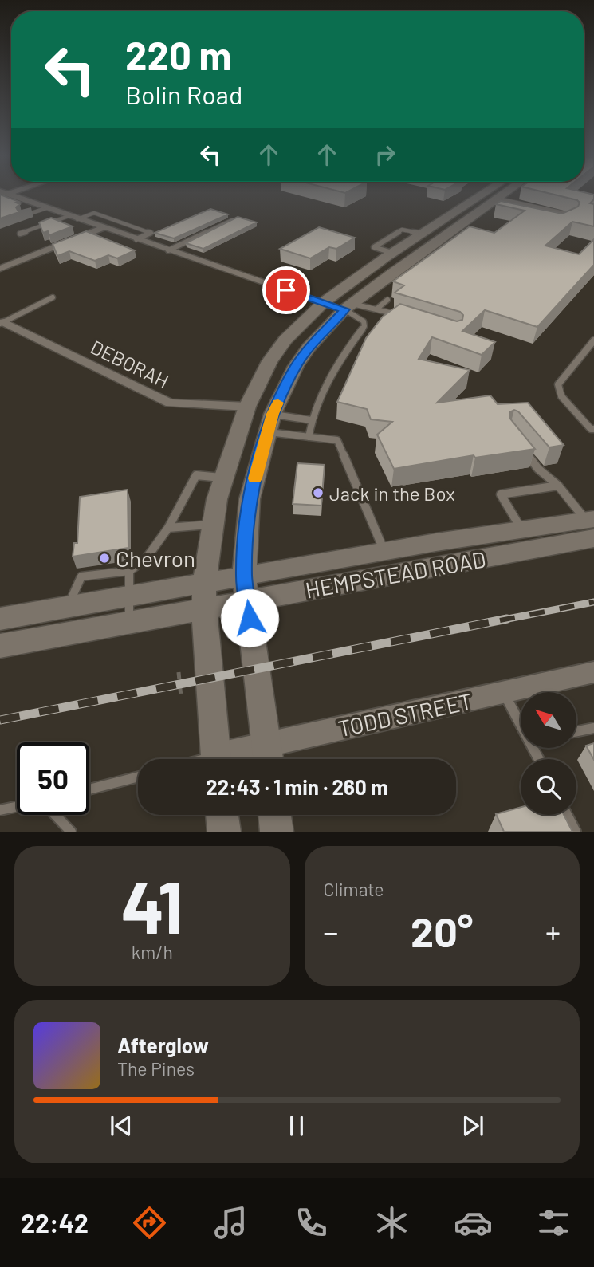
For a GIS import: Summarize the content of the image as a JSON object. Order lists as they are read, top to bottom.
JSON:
{
  "streets": {
    "main road": ["HEMPSTEAD ROAD"],
    "street": ["DEBORAH", "TODD STREET"]
  },
  "places": ["Jack in the Box", "Chevron"],
  "north": "top left",
  "page": {
    "turn": ["220 m", "Bolin Road"],
    "limit": "50",
    "trip": "22:43 · 1 min · 260 m",
    "tile": [
      ["41", "km/h"],
      "Climate"
    ],
    "heat": ["−", "20°", "+"],
    "song": ["Afterglow", "The Pines"],
    "tabs": "22:42"
  }
}
